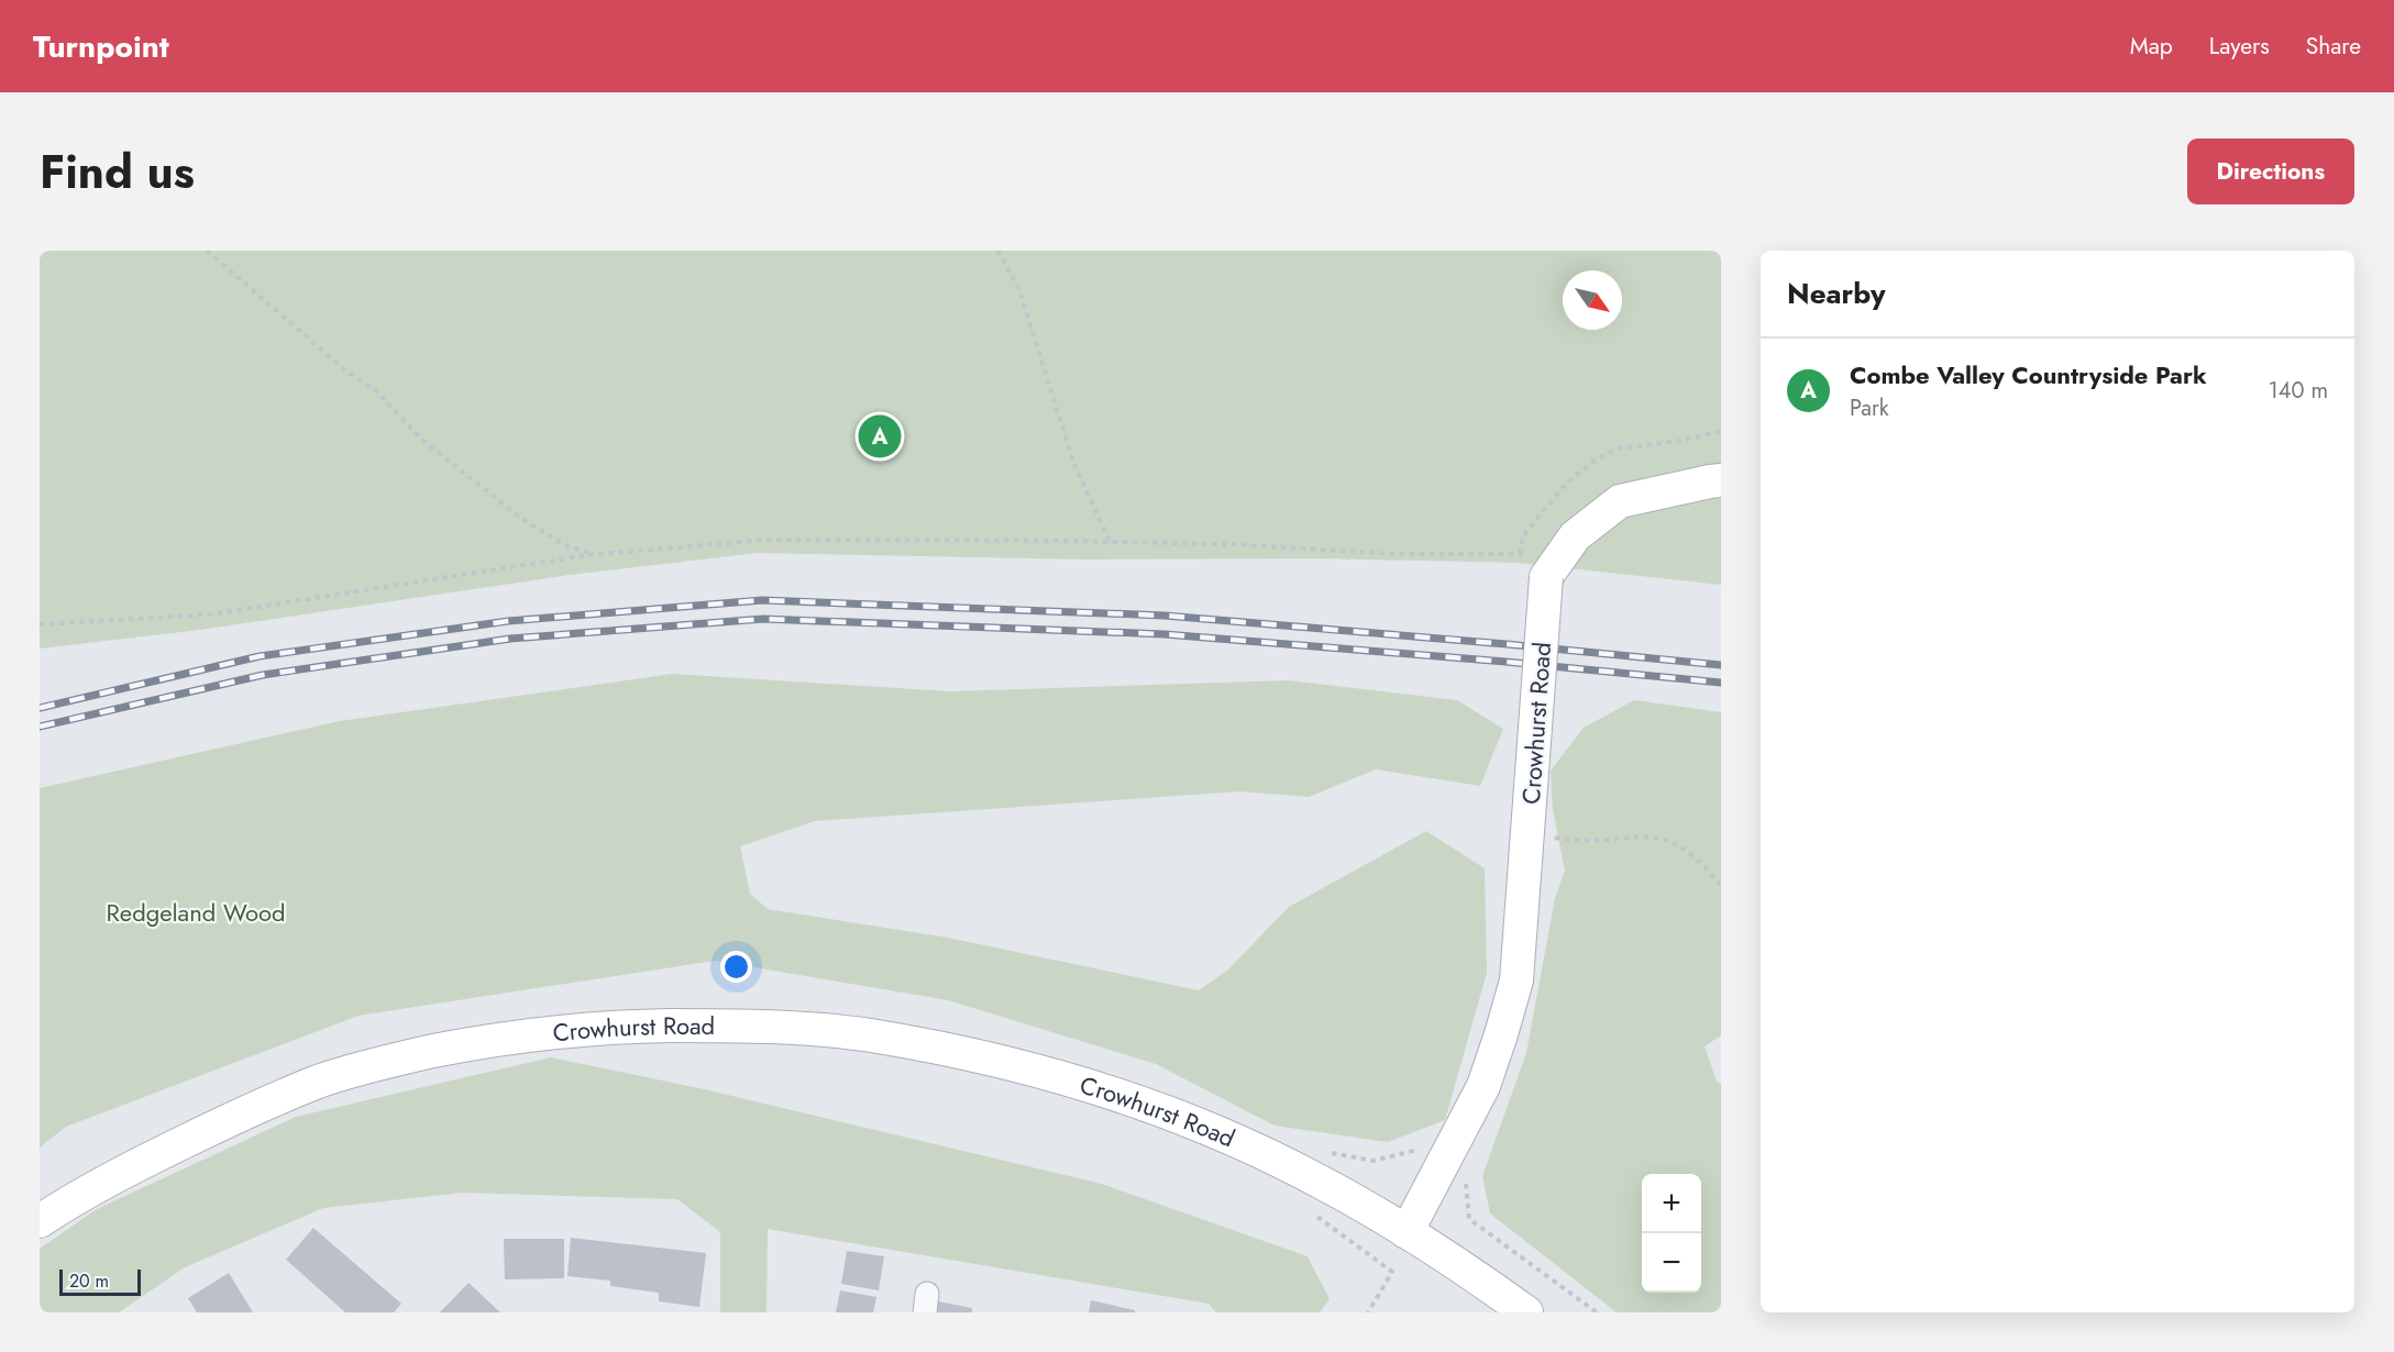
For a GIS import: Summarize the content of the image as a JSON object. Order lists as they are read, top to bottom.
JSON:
{
  "streets": {
    "main road": ["Crowhurst Road"]
  },
  "parks": ["Redgeland Wood"],
  "scale_bar": "20 m",
  "north": "bottom right",
  "page": {
    "header": "Turnpoint",
    "nav": ["Map", "Layers", "Share"],
    "title": "Find us",
    "buttons": "Directions",
    "heading": "Nearby",
    "list": [
      {
        "mark": "A",
        "name": "Combe Valley Countryside Park",
        "note": "Park",
        "value": "140 m"
      }
    ],
    "pins": "A",
    "map_buttons": ["+", "−"],
    "scale": "20 m"
  }
}
